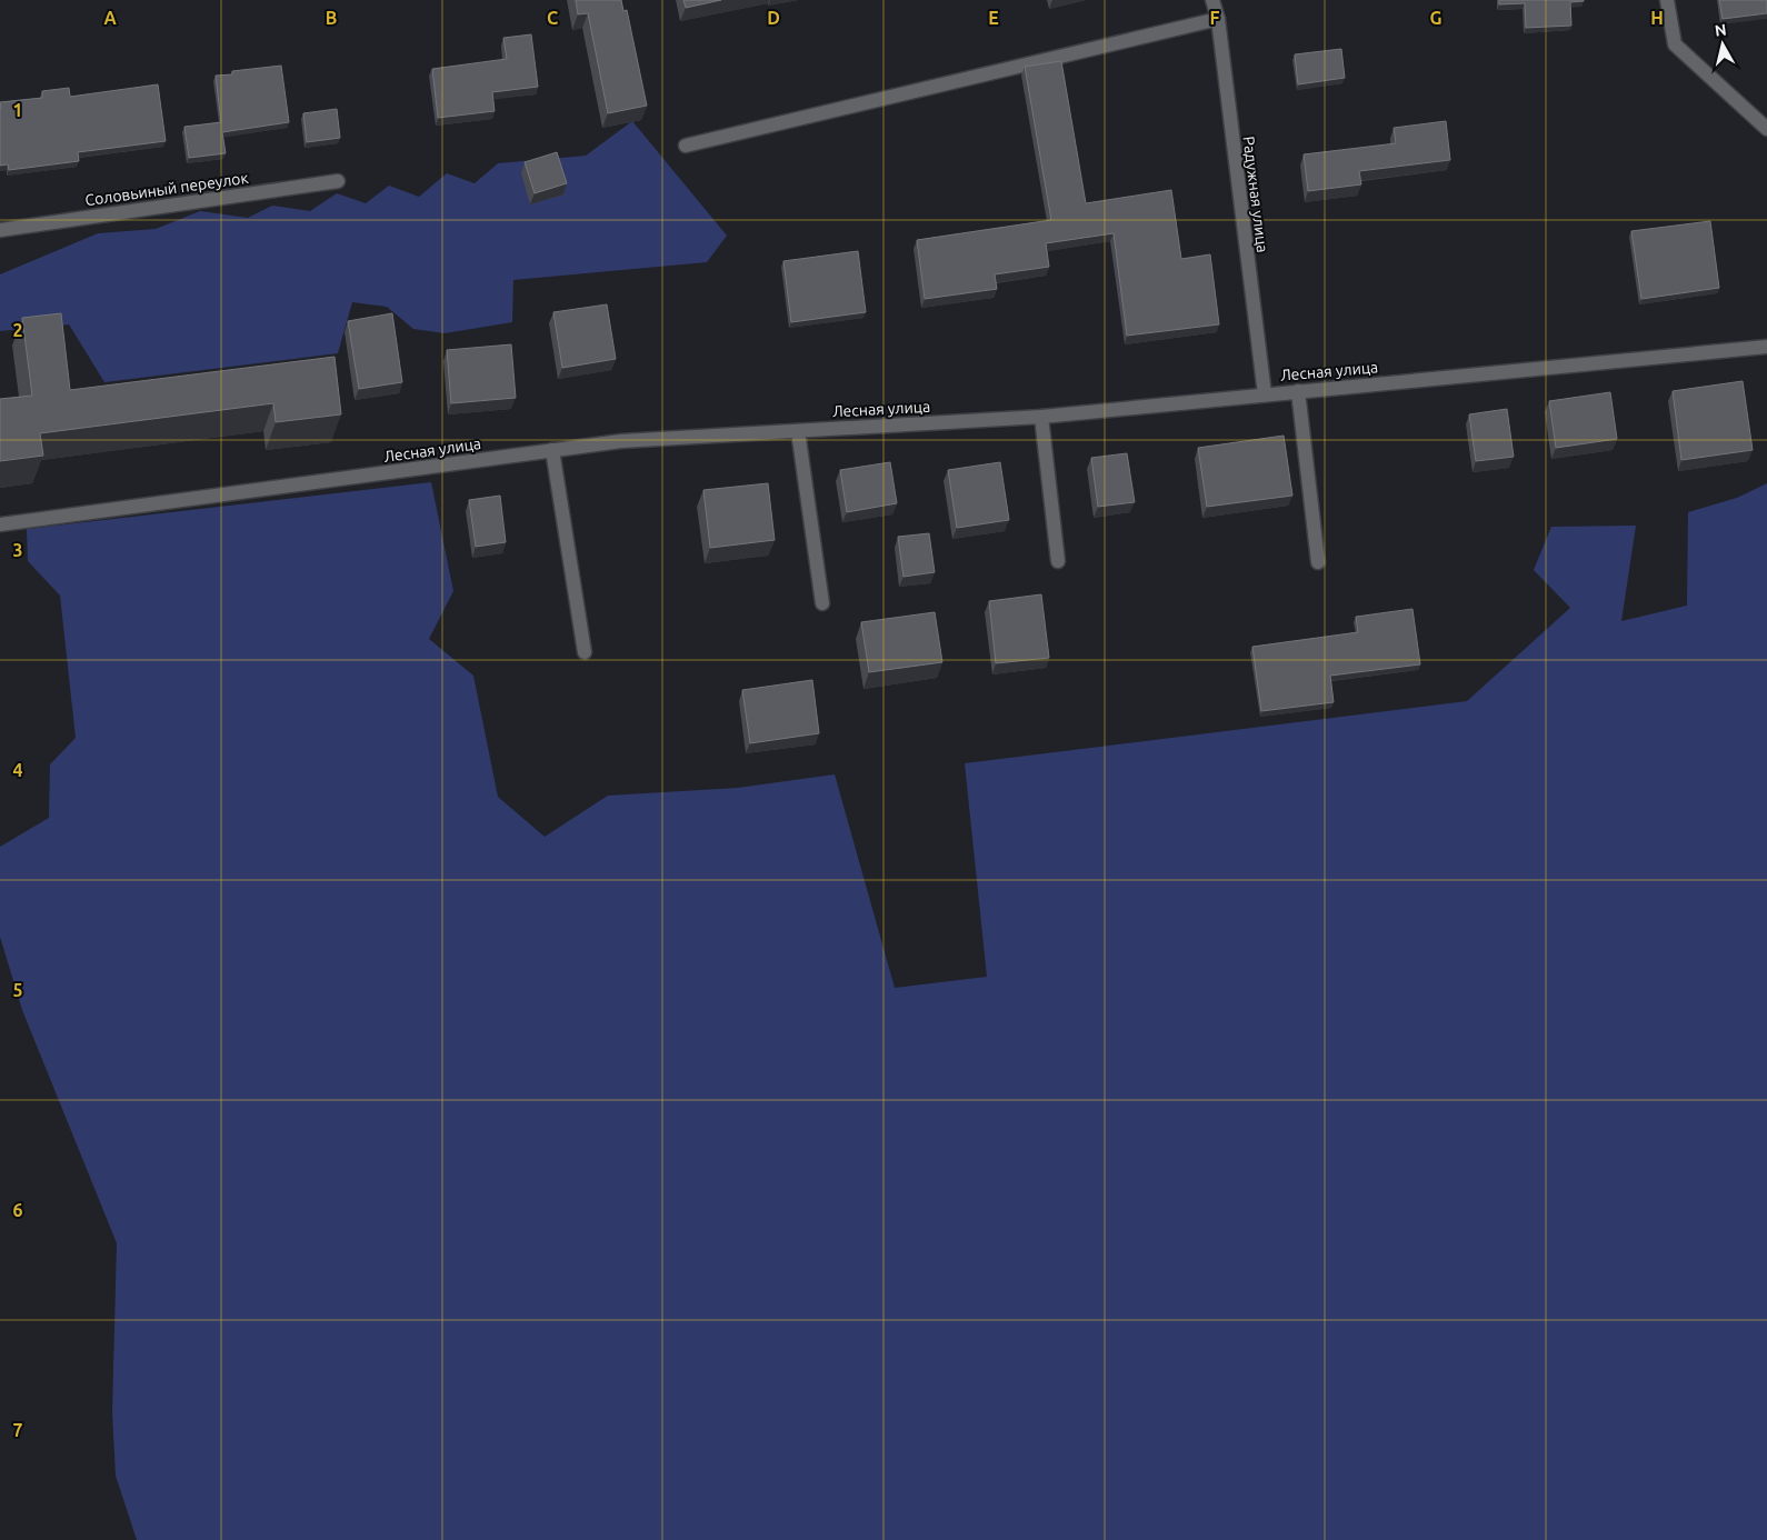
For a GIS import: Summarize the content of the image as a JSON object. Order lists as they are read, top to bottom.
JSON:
{
  "streets": {
    "street": ["Соловьиный переулок", "Радужная улица", "Лесная улица"]
  },
  "crossings": [
    ["Радужная улица", "Лесная улица"]
  ],
  "north": "top",
  "grid": {
    "columns": [
      "A",
      "B",
      "C",
      "D",
      "E",
      "F",
      "G",
      "H"
    ],
    "rows": [
      "1",
      "2",
      "3",
      "4",
      "5",
      "6",
      "7"
    ]
  }
}
